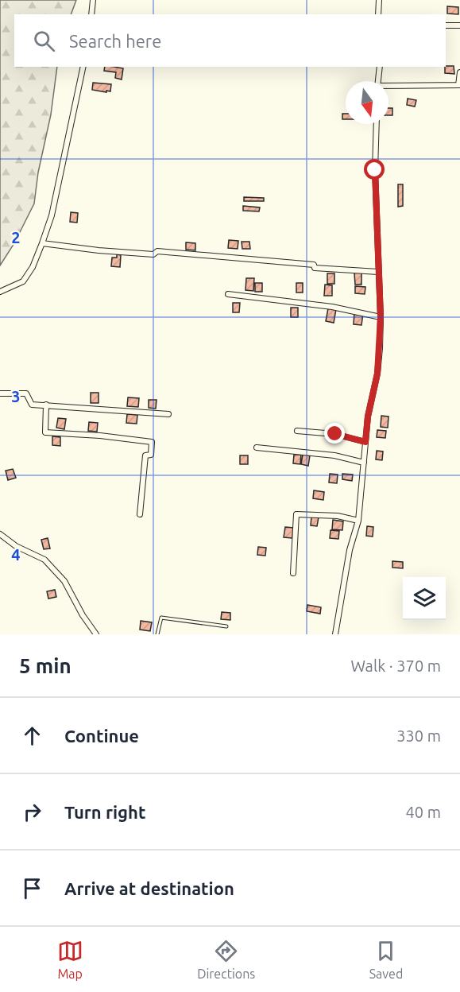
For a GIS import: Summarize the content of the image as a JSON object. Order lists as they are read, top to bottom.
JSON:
{
  "north": "bottom",
  "page": {
    "search": "Search here",
    "heading": ["5 min", "Walk · 370 m"],
    "list": [
      ["Continue", "330 m"],
      ["Turn right", "40 m"],
      "Arrive at destination"
    ],
    "nav": ["Map", "Directions", "Saved"]
  },
  "grid": {
    "rows": ["2", "3", "4"]
  }
}
